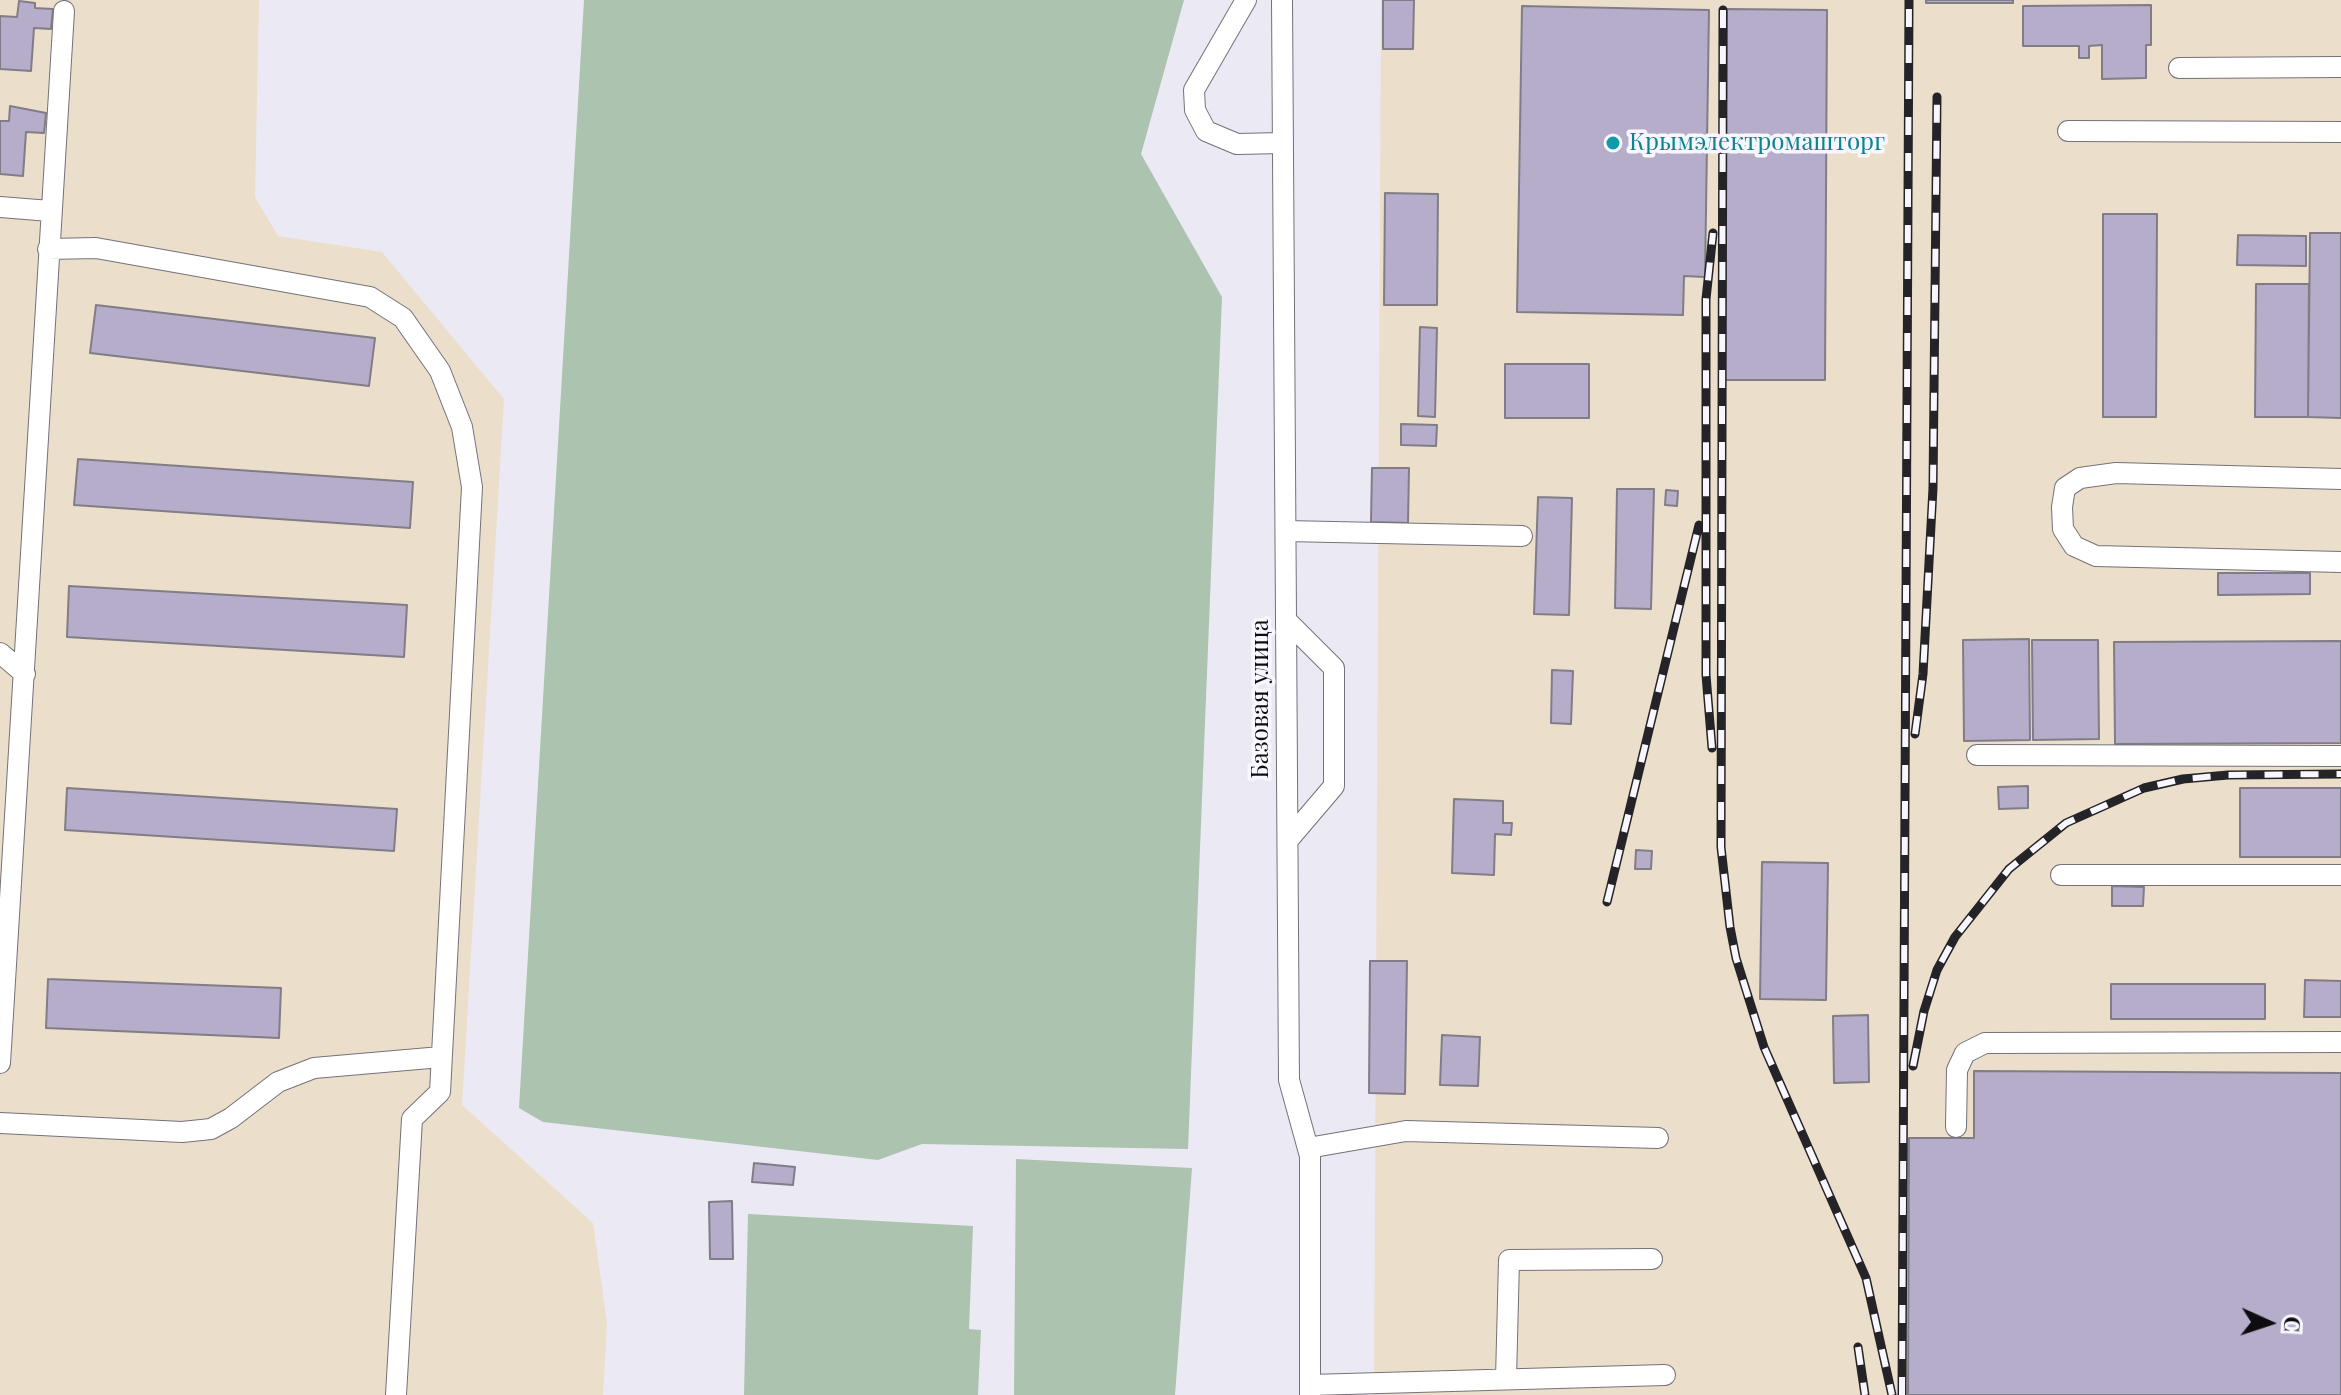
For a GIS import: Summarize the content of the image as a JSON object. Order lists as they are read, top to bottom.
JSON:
{
  "streets": {
    "street": ["Базовая улица"]
  },
  "places": ["Крымэлектромашторг"],
  "north": "right"
}
